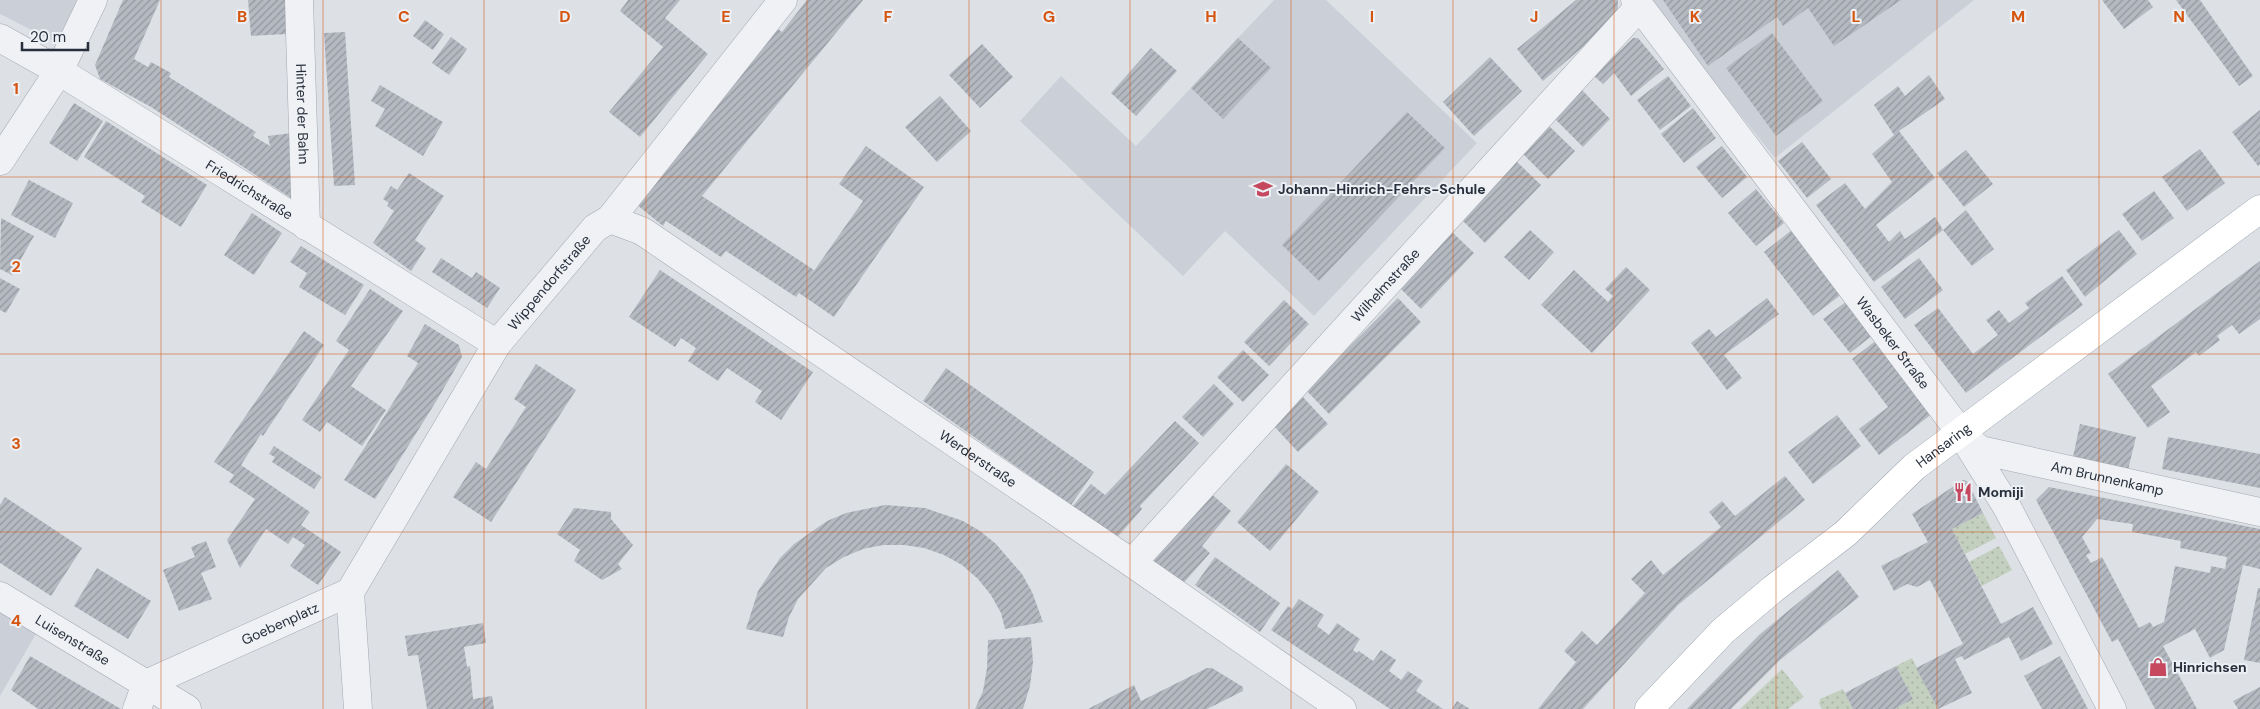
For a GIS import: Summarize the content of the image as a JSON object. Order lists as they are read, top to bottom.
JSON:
{
  "streets": {
    "main road": ["Hansaring"],
    "street": [
      "Hinter der Bahn",
      "Friedrichstraße",
      "Wippendorfstraße",
      "Wilhelmstraße",
      "Wasbeker Straße",
      "Werderstraße",
      "Am Brunnenkamp",
      "Goebenplatz",
      "Luisenstraße"
    ]
  },
  "crossings": [
    ["Hinter der Bahn", "Friedrichstraße"],
    ["Friedrichstraße", "Wippendorfstraße"],
    ["Wippendorfstraße", "Werderstraße"],
    ["Wippendorfstraße", "Goebenplatz"],
    ["Wilhelmstraße", "Wasbeker Straße"],
    ["Wilhelmstraße", "Werderstraße"],
    ["Wasbeker Straße", "Hansaring"],
    ["Wasbeker Straße", "Am Brunnenkamp"],
    ["Hansaring", "Am Brunnenkamp"],
    ["Goebenplatz", "Luisenstraße"]
  ],
  "places": {
    "school or university": ["Johann-Hinrich-Fehrs-Schule"],
    "restaurant": ["Momiji"],
    "shop": ["Hinrichsen"]
  },
  "scale_bar": "20 m",
  "grid": {
    "columns": [
      "B",
      "C",
      "D",
      "E",
      "F",
      "G",
      "H",
      "I",
      "J",
      "K",
      "L",
      "M",
      "N"
    ],
    "rows": [
      "1",
      "2",
      "3",
      "4"
    ]
  }
}
